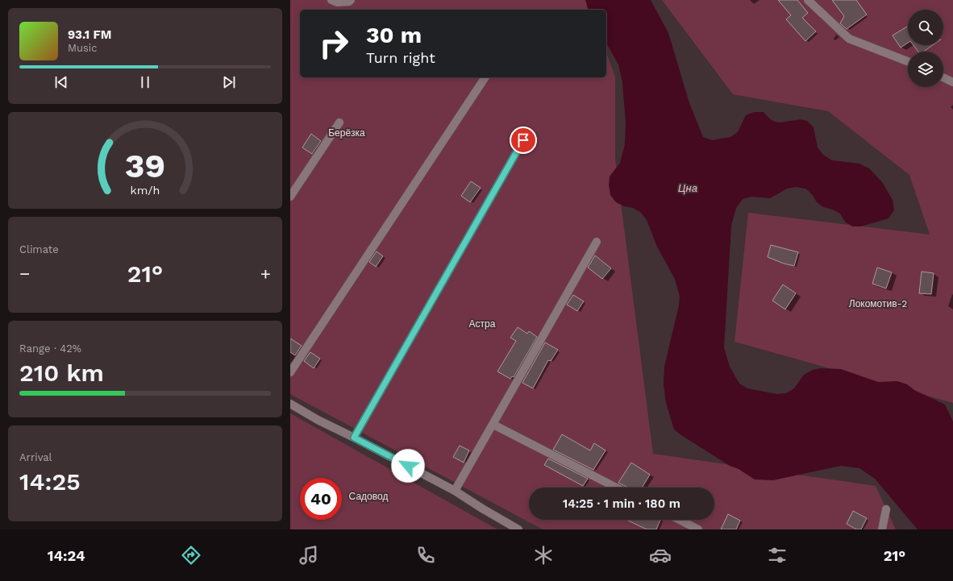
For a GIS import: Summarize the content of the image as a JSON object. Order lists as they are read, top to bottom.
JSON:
{
  "water": ["Цна"],
  "parks": [
    "Берёзка",
    "Локомотив-2",
    "Астра",
    "Садовод"
  ],
  "page": {
    "turn": ["30 m", "Turn right"],
    "song": ["93.1 FM", "Music"],
    "tile": [
      "Climate",
      ["Range · 42%", "210 km"],
      ["Arrival", "14:25"]
    ],
    "heat": ["−", "21°", "+"],
    "limit": "40",
    "trip": "14:25 · 1 min · 180 m",
    "tabs": ["14:24", "21°"],
    "gauge": ["39", "km/h"]
  }
}
